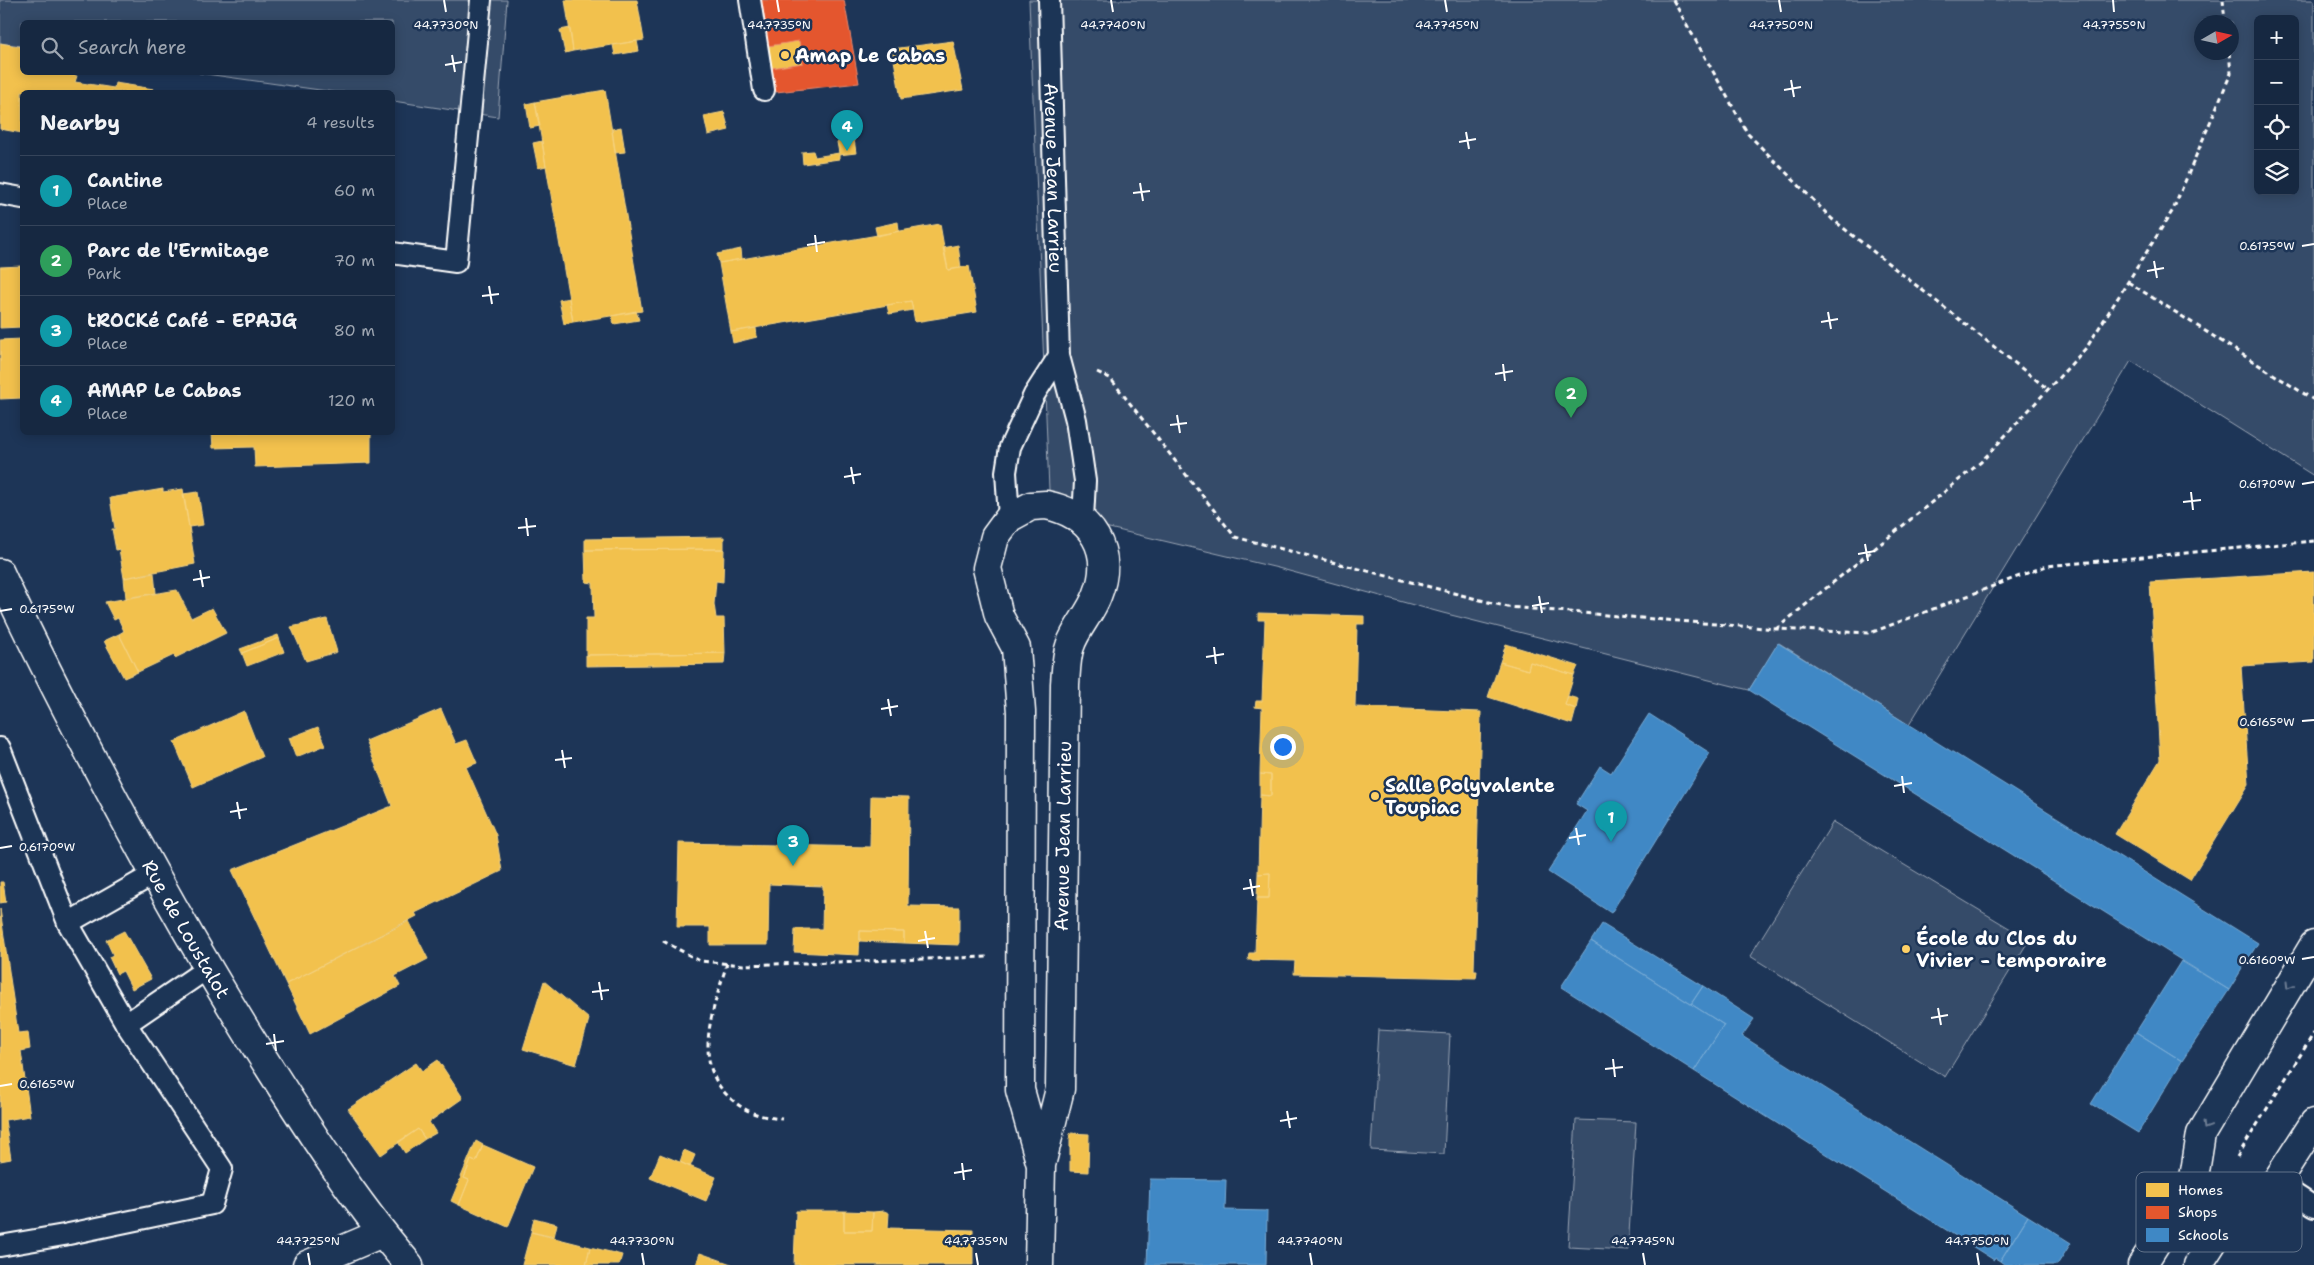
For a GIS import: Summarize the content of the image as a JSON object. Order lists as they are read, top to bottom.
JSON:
{
  "streets": {
    "street": ["Avenue Jean Larrieu", "Rue de Loustalot"]
  },
  "places": ["Amap Le Cabas", "Salle Polyvalente Toupiac", "École du Clos du Vivier - temporaire"],
  "legend": ["Homes", "Shops", "Schools"],
  "north": "right",
  "page": {
    "map_buttons": ["+", "−"],
    "search": "Search here",
    "heading": ["Nearby", "4 results"],
    "pins": [
      "4",
      "2",
      "1",
      "3"
    ],
    "list": [
      {
        "mark": "1",
        "name": "Cantine",
        "note": "Place",
        "value": "60 m"
      },
      {
        "mark": "2",
        "name": "Parc de l'Ermitage",
        "note": "Park",
        "value": "70 m"
      },
      {
        "mark": "3",
        "name": "tROCKé Café - EPAJG",
        "note": "Place",
        "value": "80 m"
      },
      {
        "mark": "4",
        "name": "AMAP Le Cabas",
        "note": "Place",
        "value": "120 m"
      }
    ]
  },
  "coordinates": [
    "44.7730°N",
    "44.7735°N",
    "44.7740°N",
    "44.7745°N",
    "44.7750°N",
    "44.7755°N",
    "0.6175°W",
    "0.6170°W",
    "0.6165°W",
    "0.6160°W",
    "44.7725°N"
  ]
}
